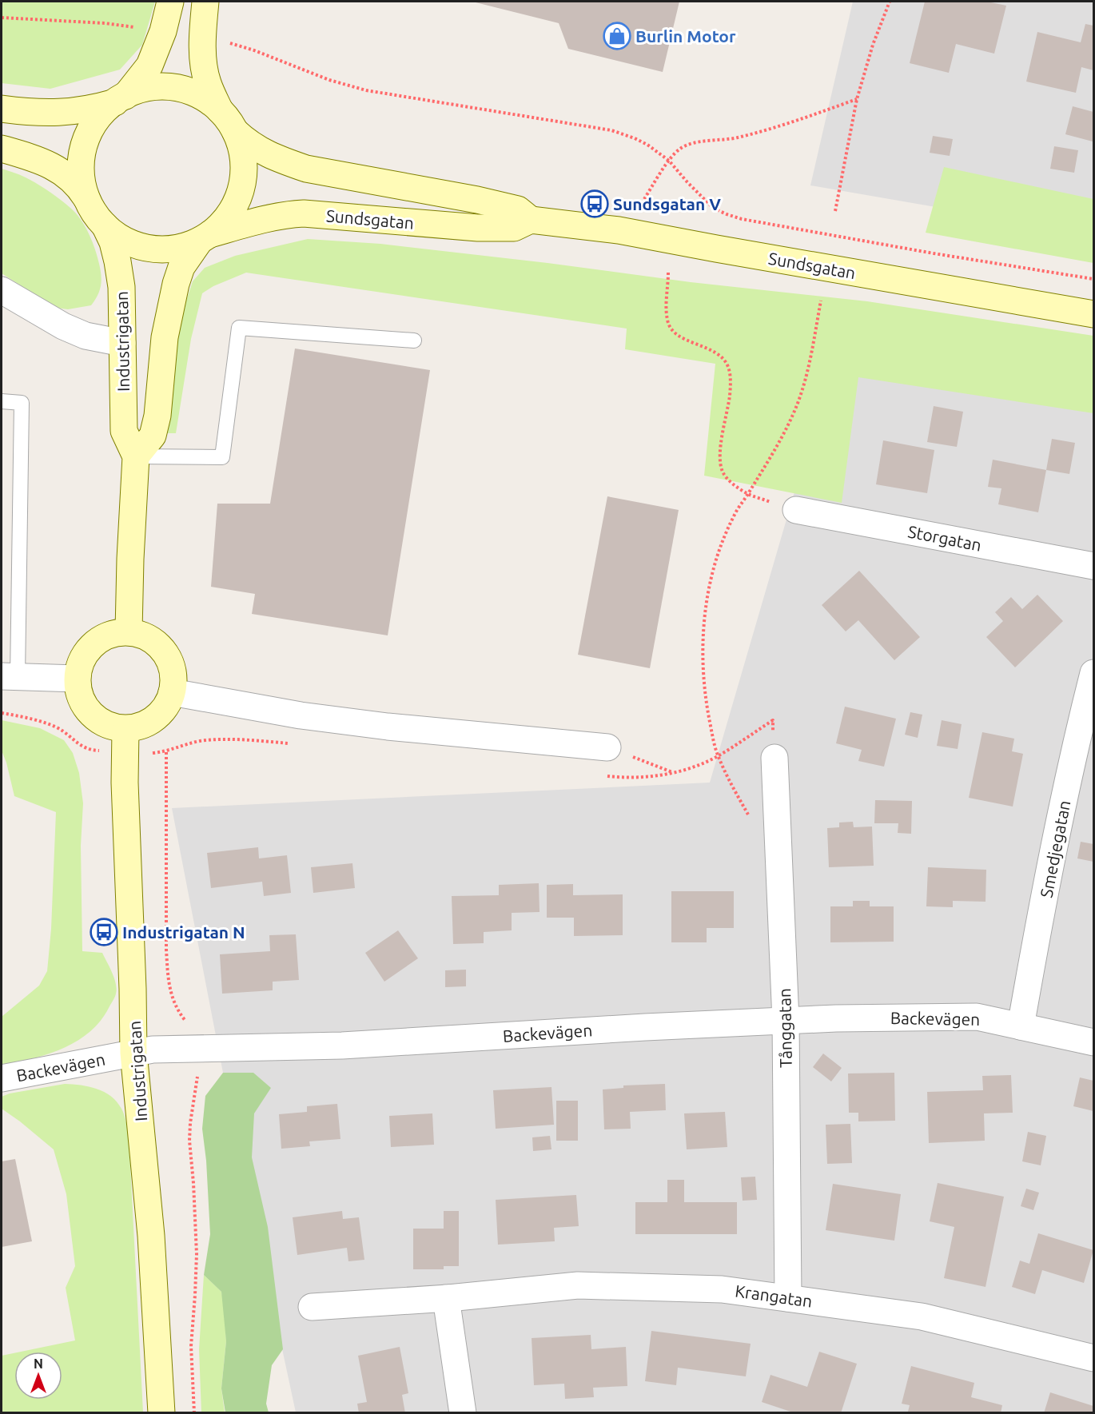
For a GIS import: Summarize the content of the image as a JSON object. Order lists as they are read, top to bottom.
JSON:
{
  "streets": {
    "street": [
      "Sundsgatan",
      "Industrigatan",
      "Storgatan",
      "Smedjegatan",
      "Backevägen",
      "Tånggatan",
      "Krangatan"
    ]
  },
  "crossings": [
    ["Sundsgatan", "Industrigatan"],
    ["Industrigatan", "Backevägen"],
    ["Smedjegatan", "Backevägen"],
    ["Backevägen", "Tånggatan"],
    ["Tånggatan", "Krangatan"]
  ],
  "places": {
    "shop": ["Burlin Motor"],
    "bus stop": ["Sundsgatan V", "Industrigatan N"]
  },
  "north": "top"
}
